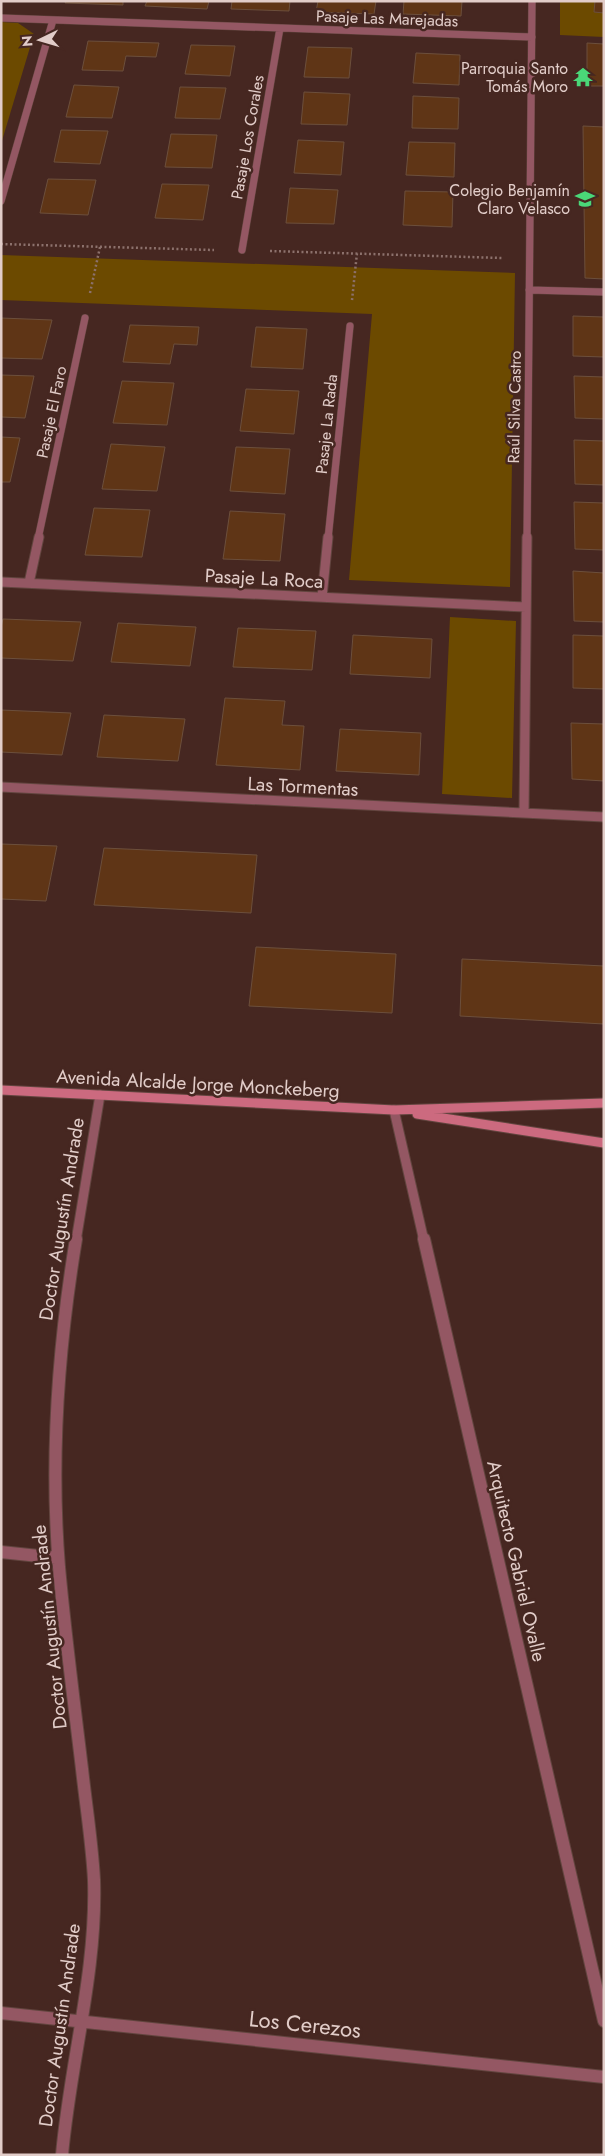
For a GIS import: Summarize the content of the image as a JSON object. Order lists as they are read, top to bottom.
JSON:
{
  "streets": {
    "main road": ["Avenida Alcalde Jorge Monckeberg"],
    "street": [
      "Pasaje Las Marejadas",
      "Pasaje Los Corales",
      "Raúl Silva Castro",
      "Pasaje El Faro",
      "Pasaje La Rada",
      "Pasaje La Roca",
      "Las Tormentas",
      "Doctor Augustín Andrade",
      "Arquitecto Gabriel Ovalle",
      "Los Cerezos"
    ]
  },
  "crossings": [
    ["Pasaje Las Marejadas", "Pasaje Los Corales"],
    ["Pasaje Las Marejadas", "Raúl Silva Castro"],
    ["Raúl Silva Castro", "Pasaje La Roca"],
    ["Raúl Silva Castro", "Las Tormentas"],
    ["Pasaje El Faro", "Pasaje La Roca"],
    ["Pasaje La Rada", "Pasaje La Roca"],
    ["Avenida Alcalde Jorge Monckeberg", "Doctor Augustín Andrade"],
    ["Avenida Alcalde Jorge Monckeberg", "Arquitecto Gabriel Ovalle"],
    ["Doctor Augustín Andrade", "Los Cerezos"]
  ],
  "places": {
    "temple": ["Parroquia Santo Tomás Moro"],
    "school or university": ["Colegio Benjamín Claro Velasco"]
  },
  "north": "left"
}
